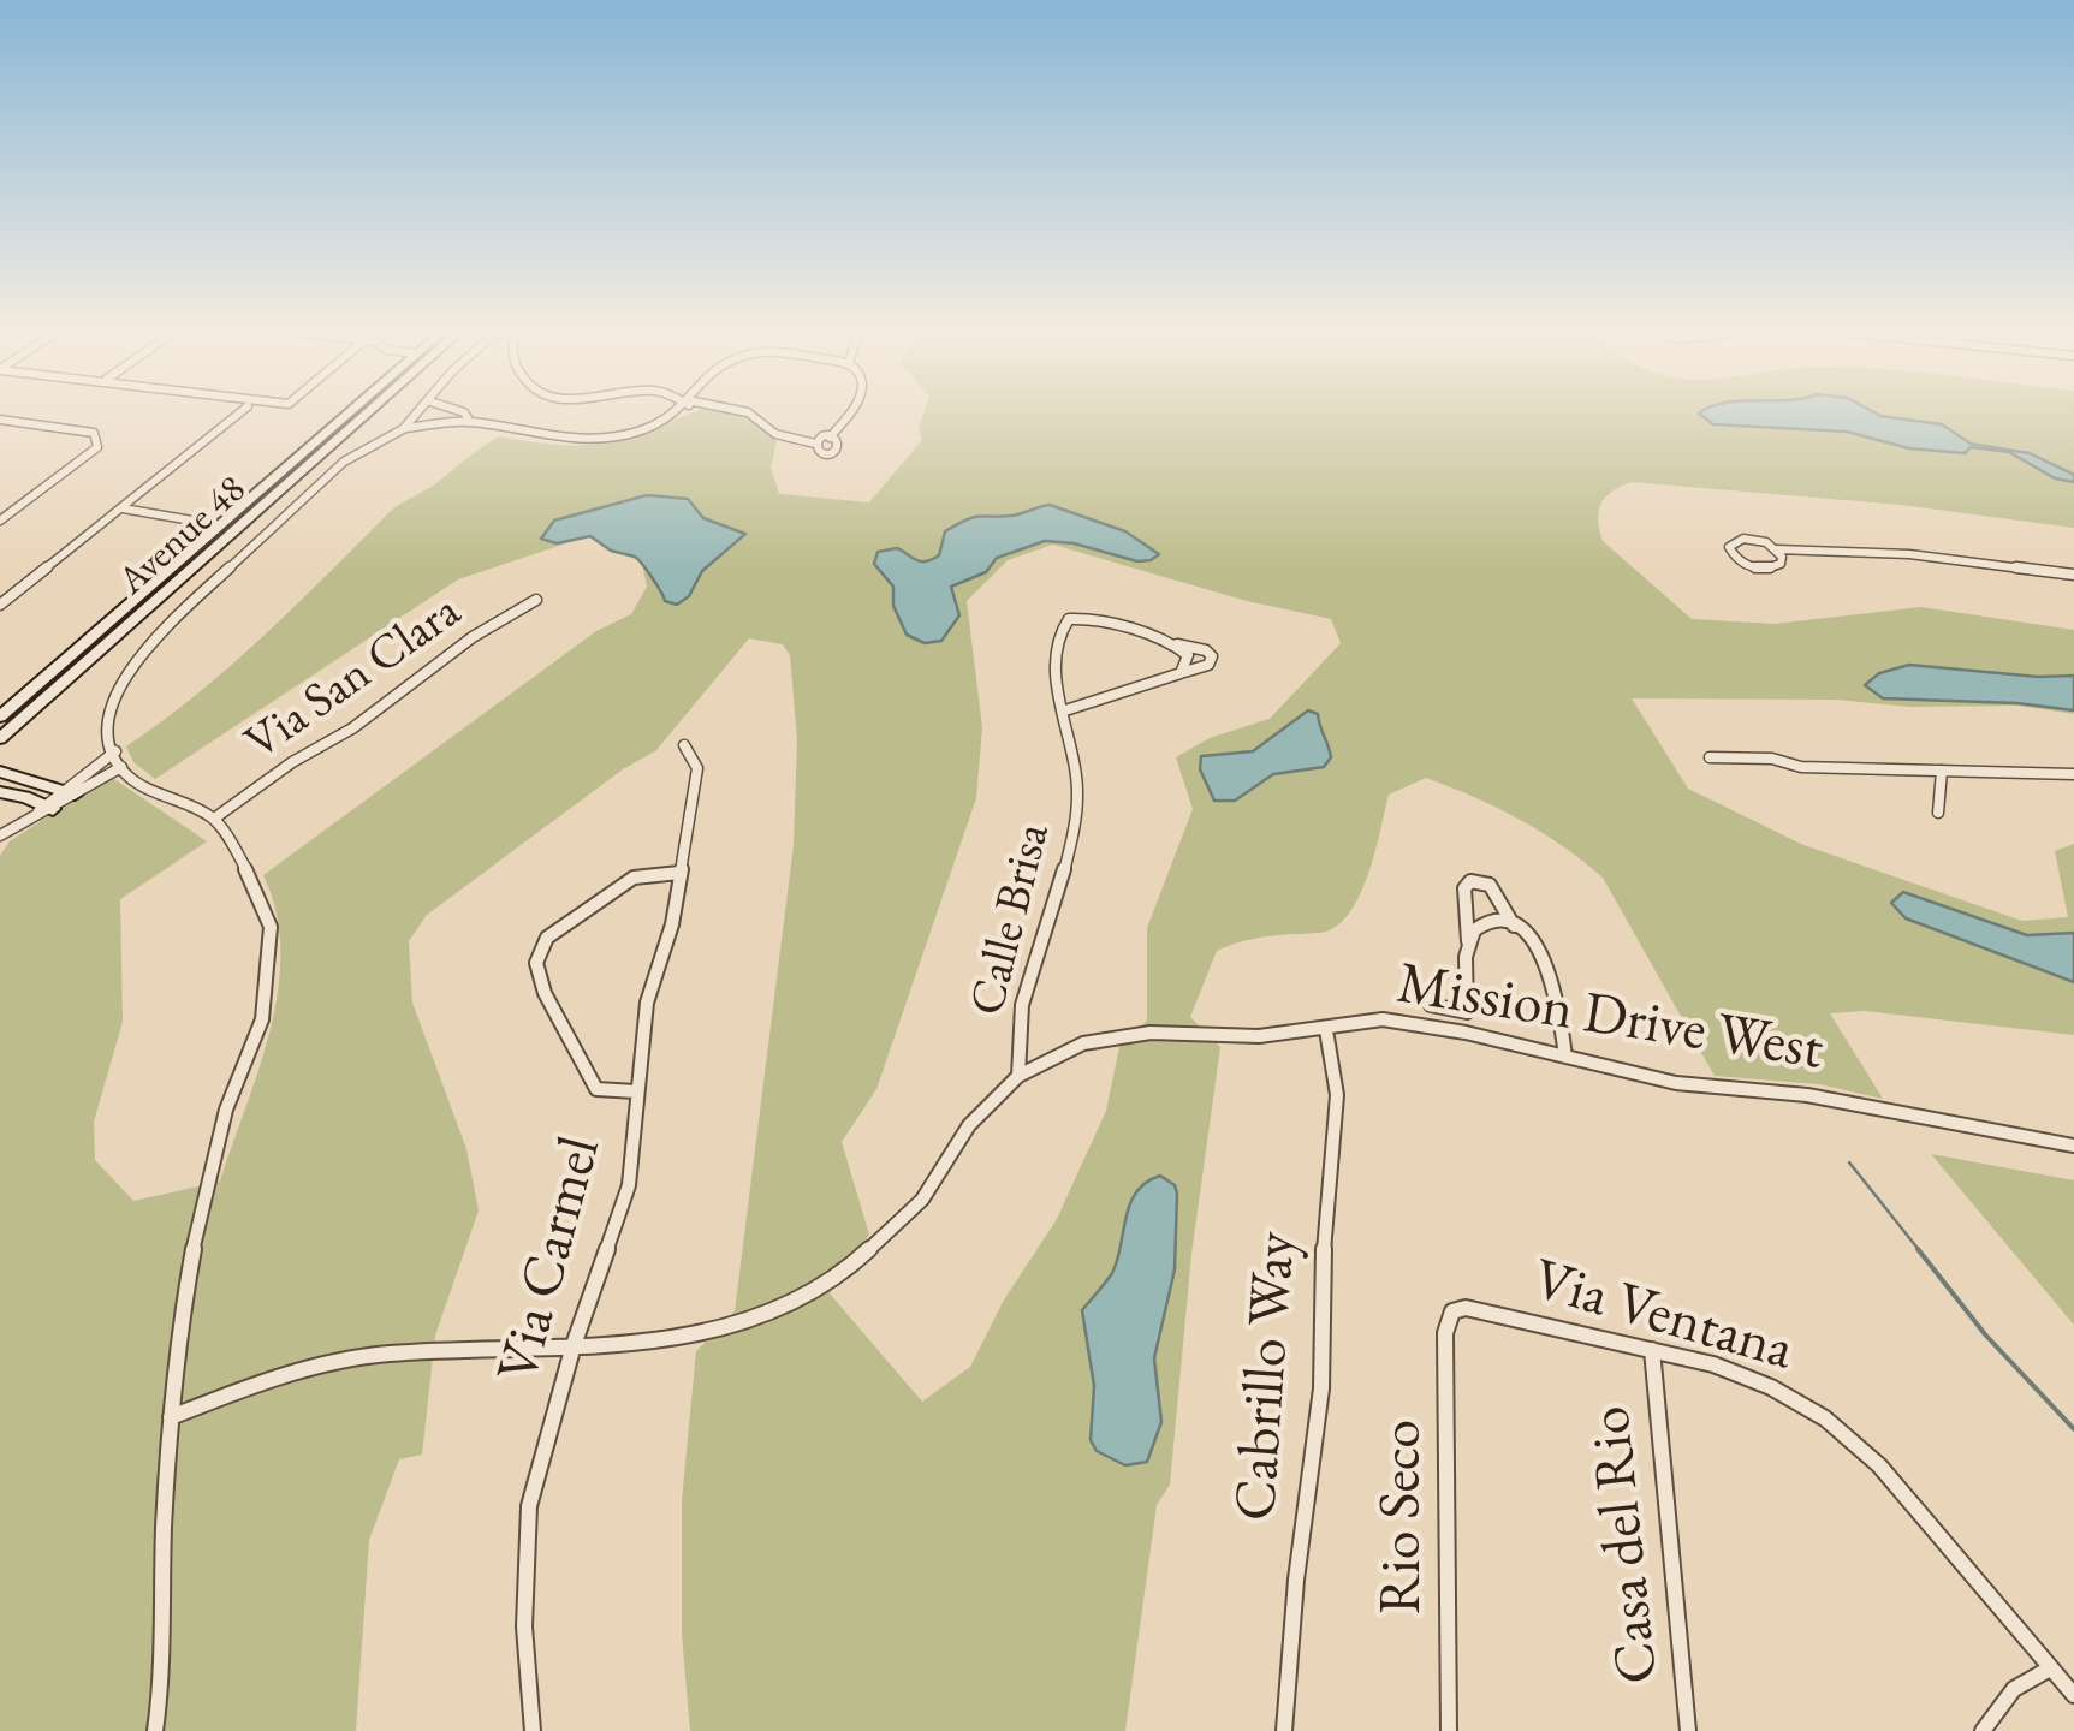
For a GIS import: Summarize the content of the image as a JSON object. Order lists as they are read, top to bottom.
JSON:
{
  "streets": {
    "main road": ["Avenue 48"],
    "street": [
      "Via San Clara",
      "Calle Brisa",
      "Mission Drive West",
      "Via Carmel",
      "Via Ventana",
      "Cabrillo Way",
      "Rio Seco",
      "Casa del Rio"
    ]
  },
  "crossings": [
    ["Calle Brisa", "Mission Drive West"],
    ["Mission Drive West", "Via Carmel"],
    ["Mission Drive West", "Cabrillo Way"],
    ["Via Ventana", "Rio Seco"],
    ["Via Ventana", "Casa del Rio"]
  ]
}
